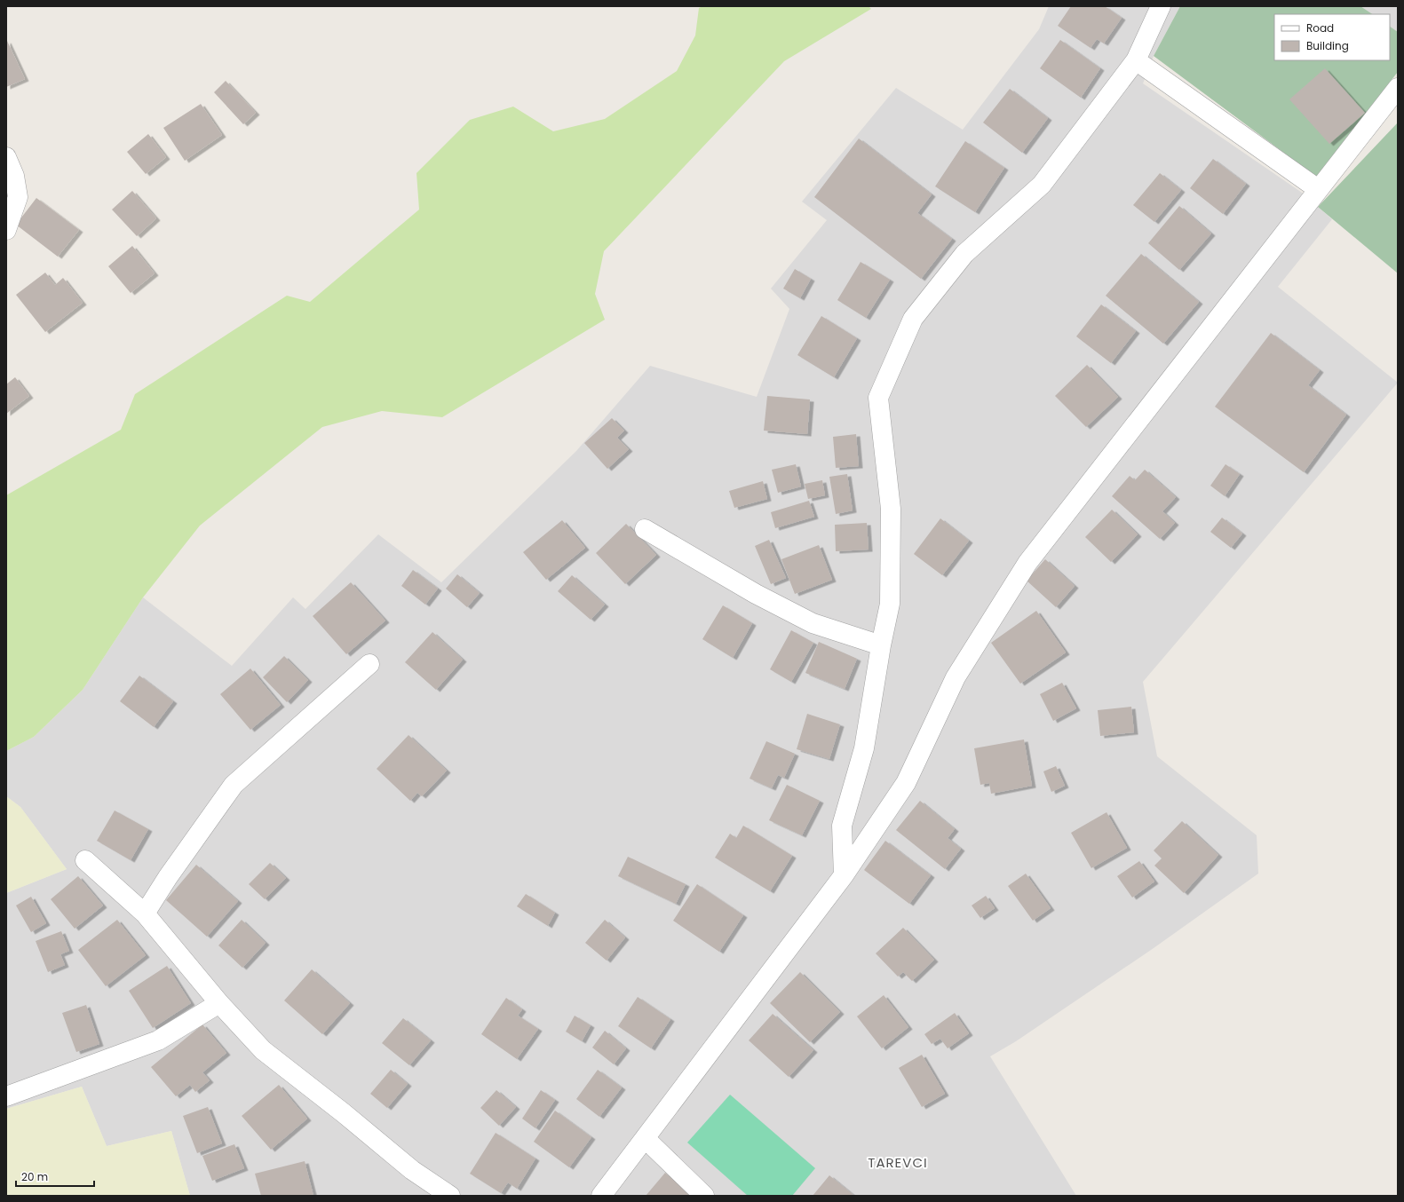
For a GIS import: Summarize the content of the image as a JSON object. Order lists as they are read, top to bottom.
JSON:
{
  "districts": ["TAREVCI"],
  "legend": ["Road", "Building"],
  "scale_bar": "20 m"
}
